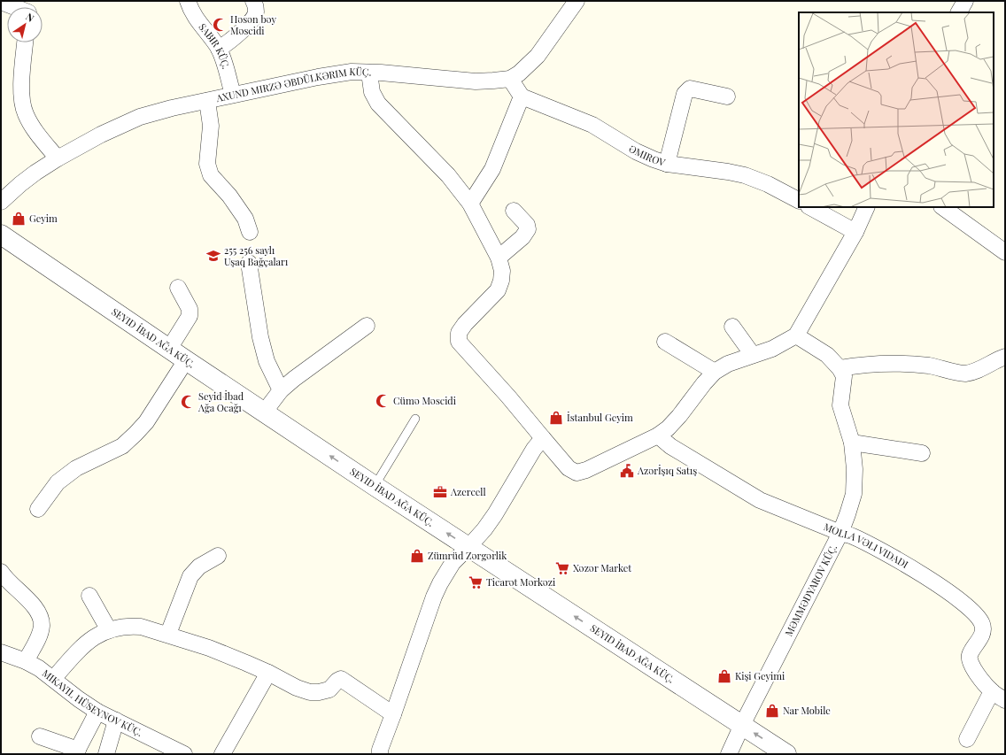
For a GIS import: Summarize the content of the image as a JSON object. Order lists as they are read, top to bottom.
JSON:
{
  "streets": {
    "street": [
      "SABIR KÜÇ.",
      "AXUND MIRZƏ ƏBDÜLKƏRIM KÜÇ.",
      "ƏMIROV",
      "SEYID İBAD AĞA KÜÇ.",
      "MOLLA VƏLI VIDADI",
      "MƏMMƏDYAROV KÜÇ."
    ]
  },
  "crossings": [
    ["SABIR KÜÇ.", "AXUND MIRZƏ ƏBDÜLKƏRIM KÜÇ."],
    ["SEYID İBAD AĞA KÜÇ.", "MƏMMƏDYAROV KÜÇ."],
    ["MOLLA VƏLI VIDADI", "MƏMMƏDYAROV KÜÇ."]
  ],
  "one_way": ["SEYID İBAD AĞA KÜÇ."],
  "places": {
    "mosque": ["Həsən bəy Məscidi", "Cümə Məscidi", "Seyid İbad Ağa Ocağı"],
    "shop": [
      "Geyim",
      "İstanbul Geyim",
      "Zümrüd Zərgərlik",
      "Kişi Geyimi",
      "Nar Mobile"
    ],
    "school or university": ["255 256 saylı Uşaq Bağçaları"],
    "public building": ["Azərİşıq Satış"],
    "office": ["Azercell"],
    "supermarket": ["Xəzər Market", "Ticarət Mərkəzi"]
  },
  "north": "top right"
}
